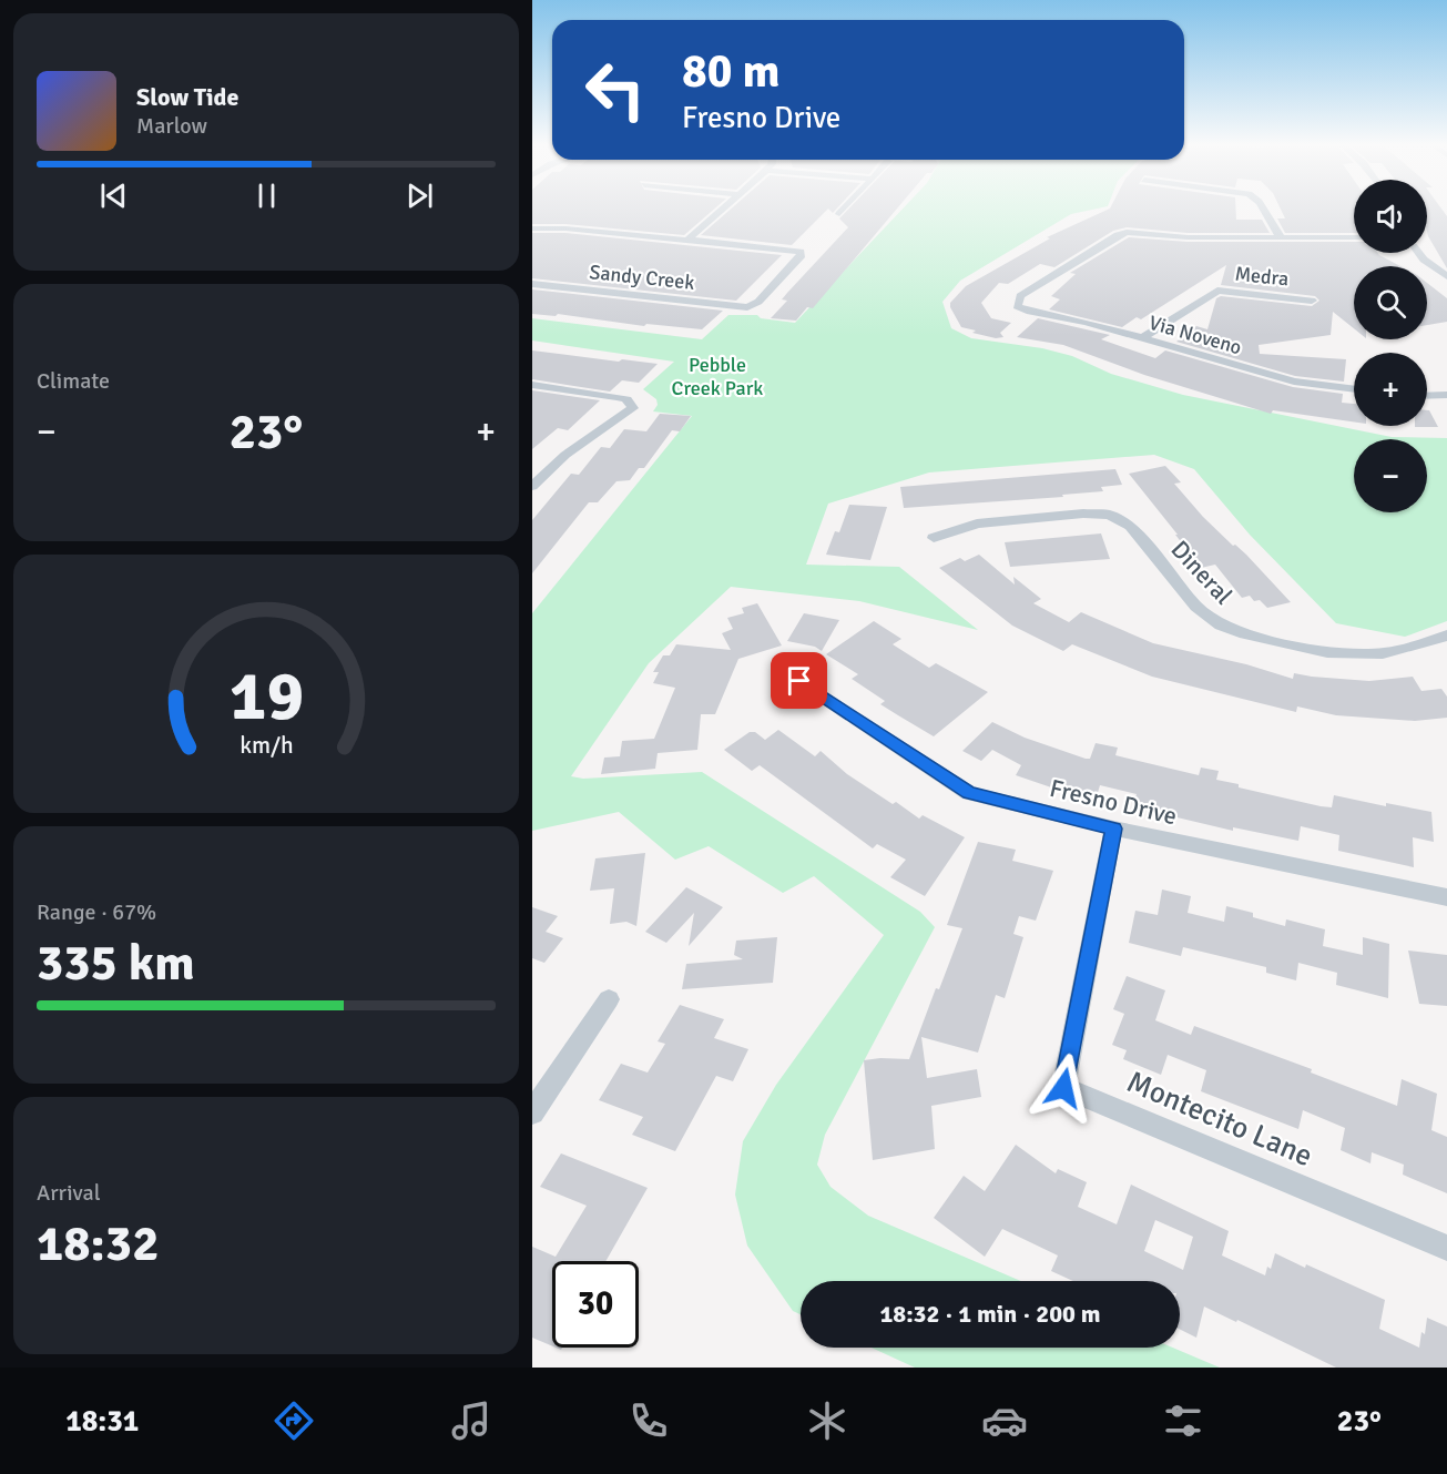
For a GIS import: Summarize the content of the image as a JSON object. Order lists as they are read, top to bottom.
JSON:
{
  "streets": {
    "street": [
      "Medra",
      "Sandy Creek",
      "Via Noveno",
      "Dineral",
      "Fresno Drive",
      "Montecito Lane"
    ]
  },
  "crossings": [
    ["Medra", "Via Noveno"],
    ["Fresno Drive", "Montecito Lane"]
  ],
  "parks": ["Pebble Creek Park"],
  "page": {
    "turn": ["80 m", "Fresno Drive"],
    "song": ["Slow Tide", "Marlow"],
    "map_buttons": ["+", "−"],
    "tile": [
      "Climate",
      ["Range · 67%", "335 km"],
      ["Arrival", "18:32"]
    ],
    "heat": ["−", "23°", "+"],
    "limit": "30",
    "trip": "18:32 · 1 min · 200 m",
    "tabs": ["18:31", "23°"],
    "gauge": ["19", "km/h"]
  }
}
